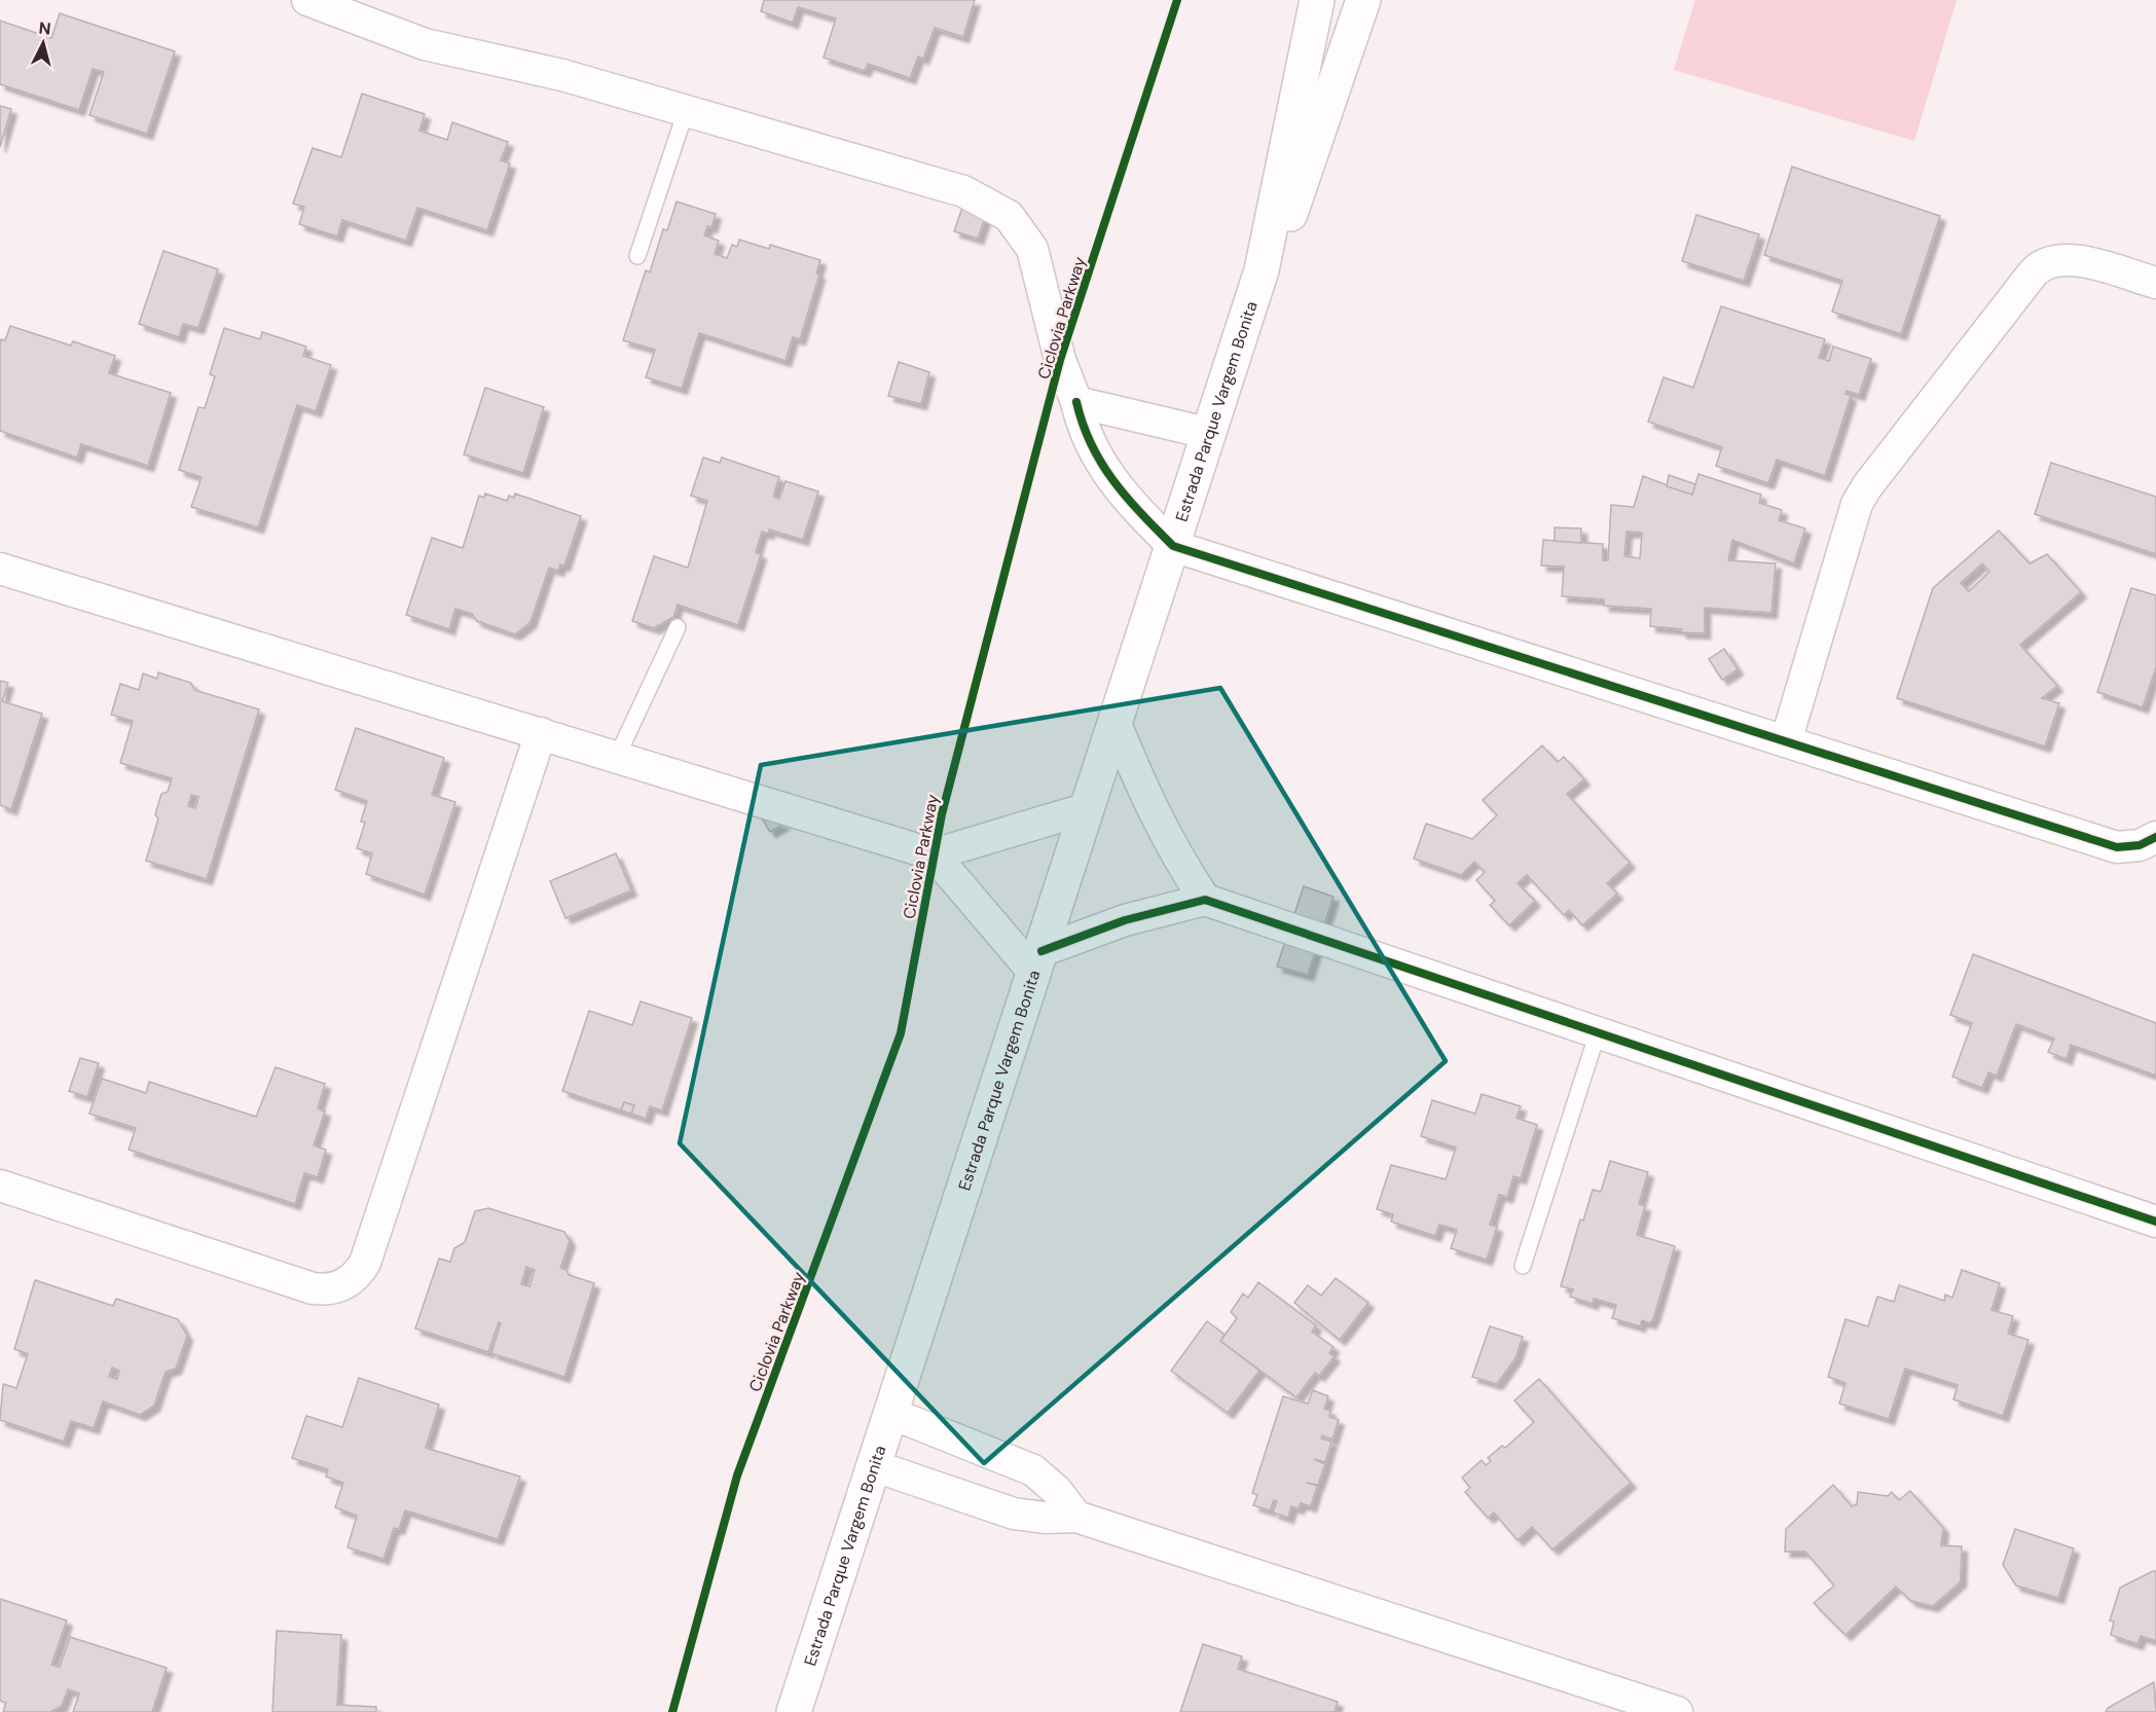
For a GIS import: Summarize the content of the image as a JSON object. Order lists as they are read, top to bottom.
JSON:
{
  "streets": {
    "main road": ["Estrada Parque Vargem Bonita"],
    "cycle path": ["Ciclovia Parkway"]
  },
  "north": "top"
}
